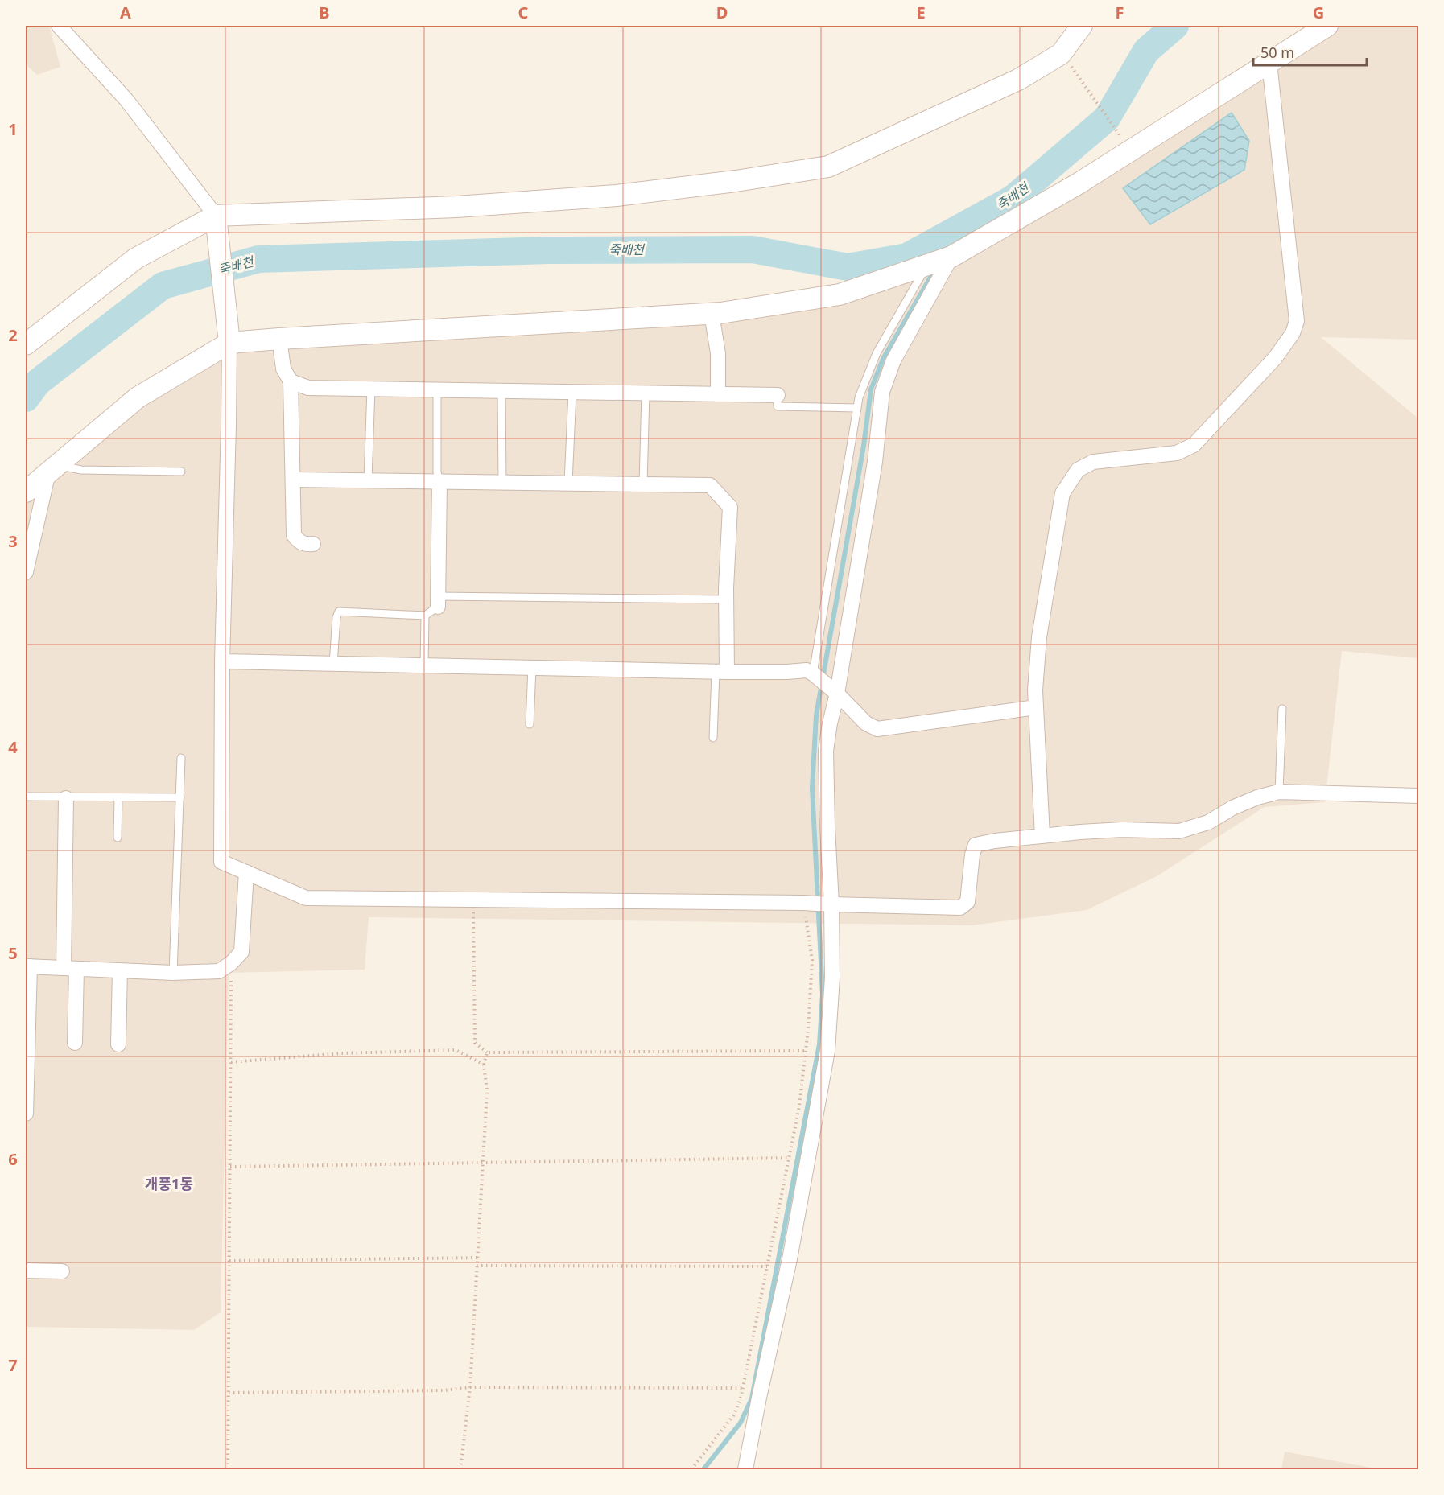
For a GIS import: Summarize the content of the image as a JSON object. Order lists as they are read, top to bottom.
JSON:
{
  "districts": ["개풍1동"],
  "water": ["죽배천"],
  "scale_bar": "50 m",
  "grid": {
    "columns": [
      "A",
      "B",
      "C",
      "D",
      "E",
      "F",
      "G"
    ],
    "rows": [
      "1",
      "2",
      "3",
      "4",
      "5",
      "6",
      "7"
    ]
  }
}
